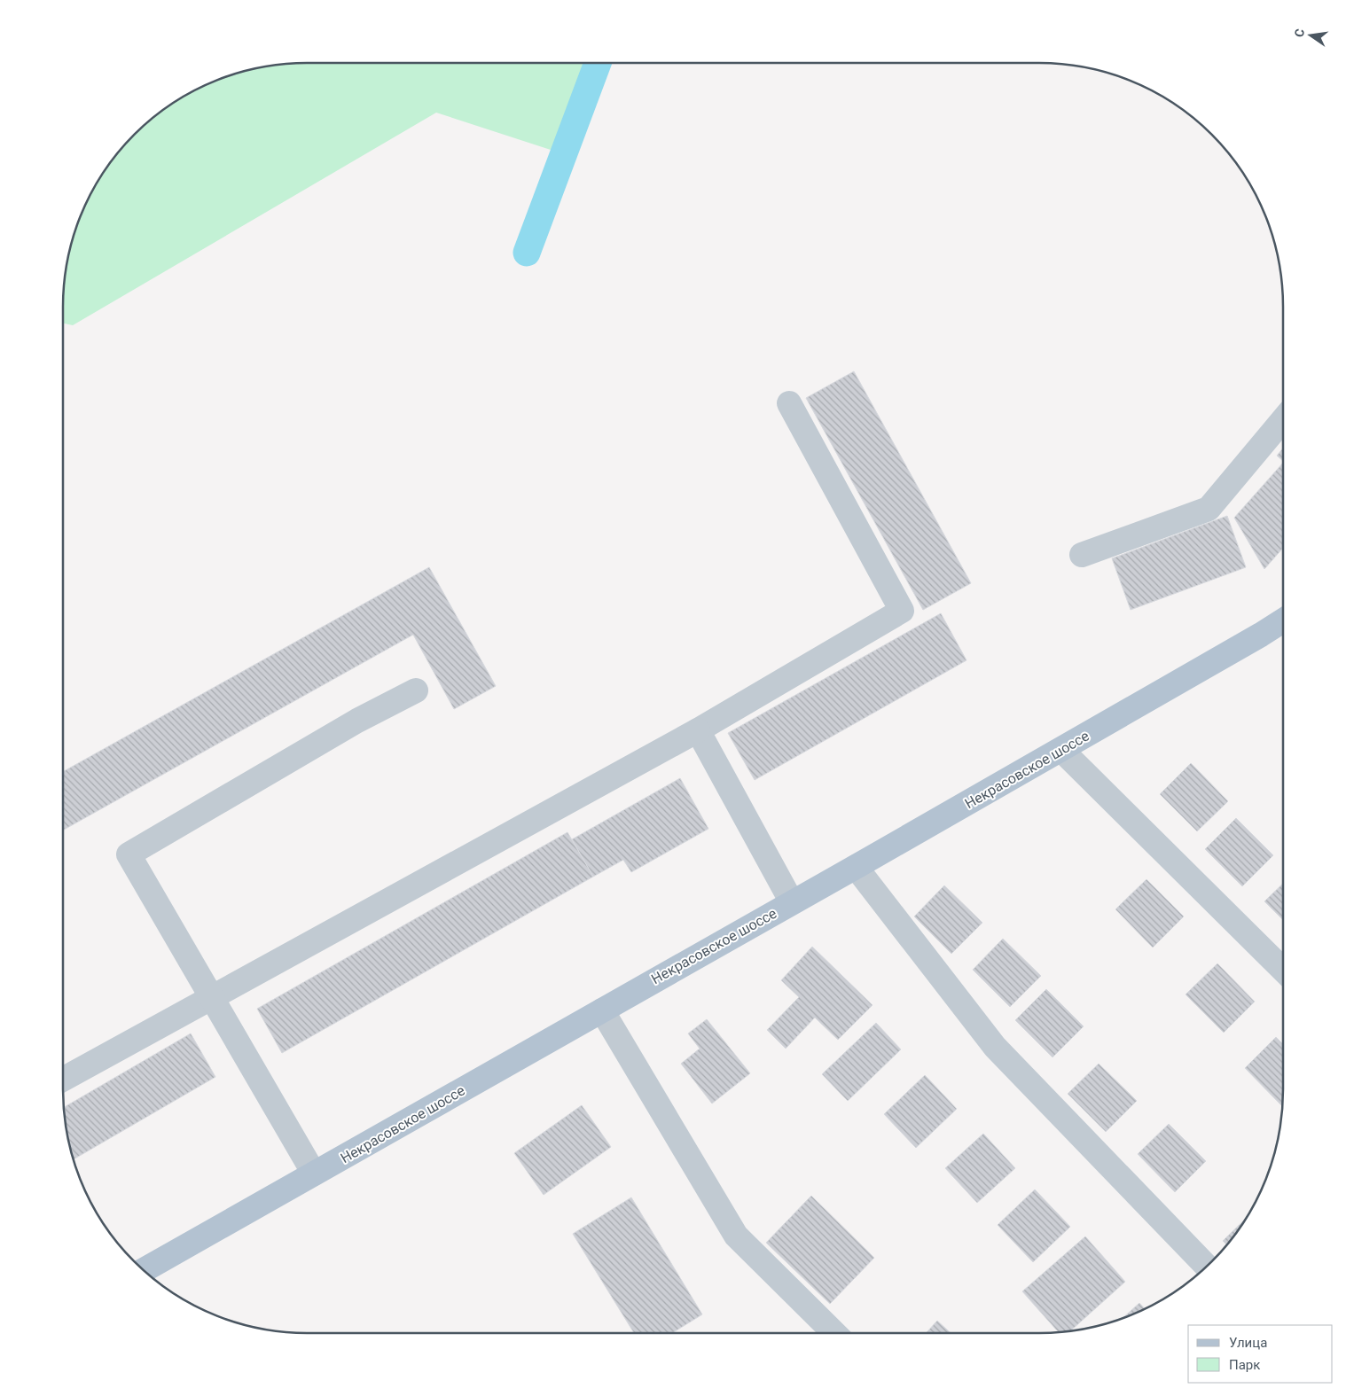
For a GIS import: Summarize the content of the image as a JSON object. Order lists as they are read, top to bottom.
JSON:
{
  "streets": {
    "main road": ["Некрасовское шоссе"]
  },
  "legend": ["Улица", "Парк"],
  "north": "left"
}
